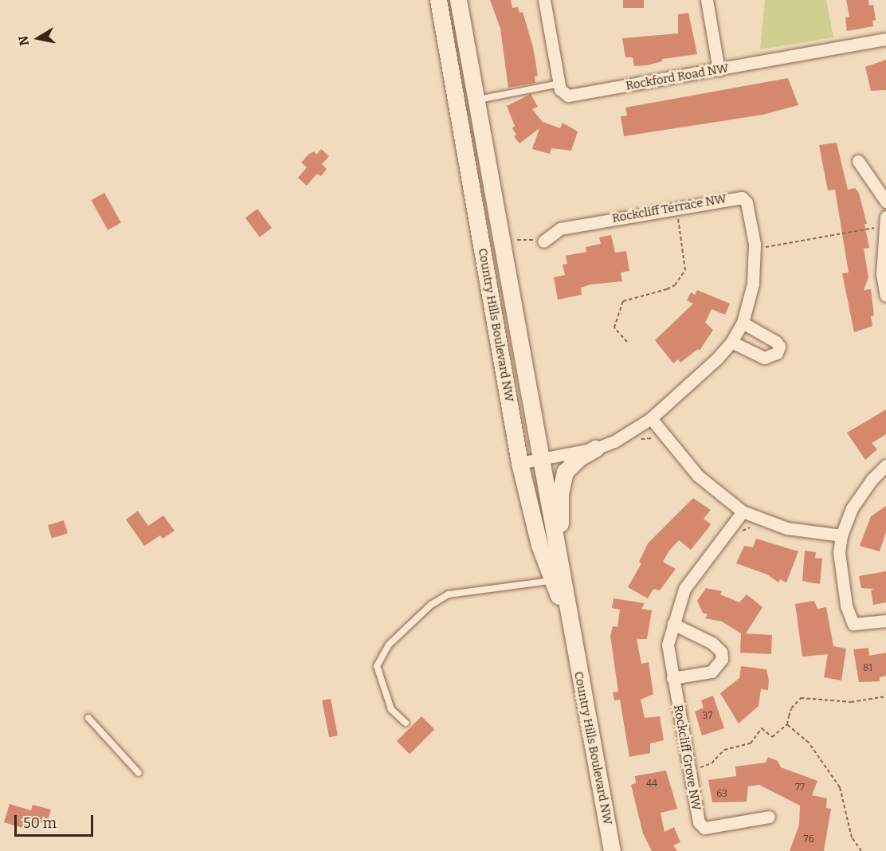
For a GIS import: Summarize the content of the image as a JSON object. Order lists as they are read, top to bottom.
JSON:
{
  "streets": {
    "main road": ["Country Hills Boulevard NW"],
    "street": ["Rockford Road NW", "Rockcliff Terrace NW", "Rockcliff Grove NW"]
  },
  "crossings": [
    ["Rockcliff Terrace NW", "Country Hills Boulevard NW"]
  ],
  "house_numbers": [
    "81",
    "37",
    "44",
    "77",
    "63",
    "76"
  ],
  "scale_bar": "50 m",
  "north": "left"
}
